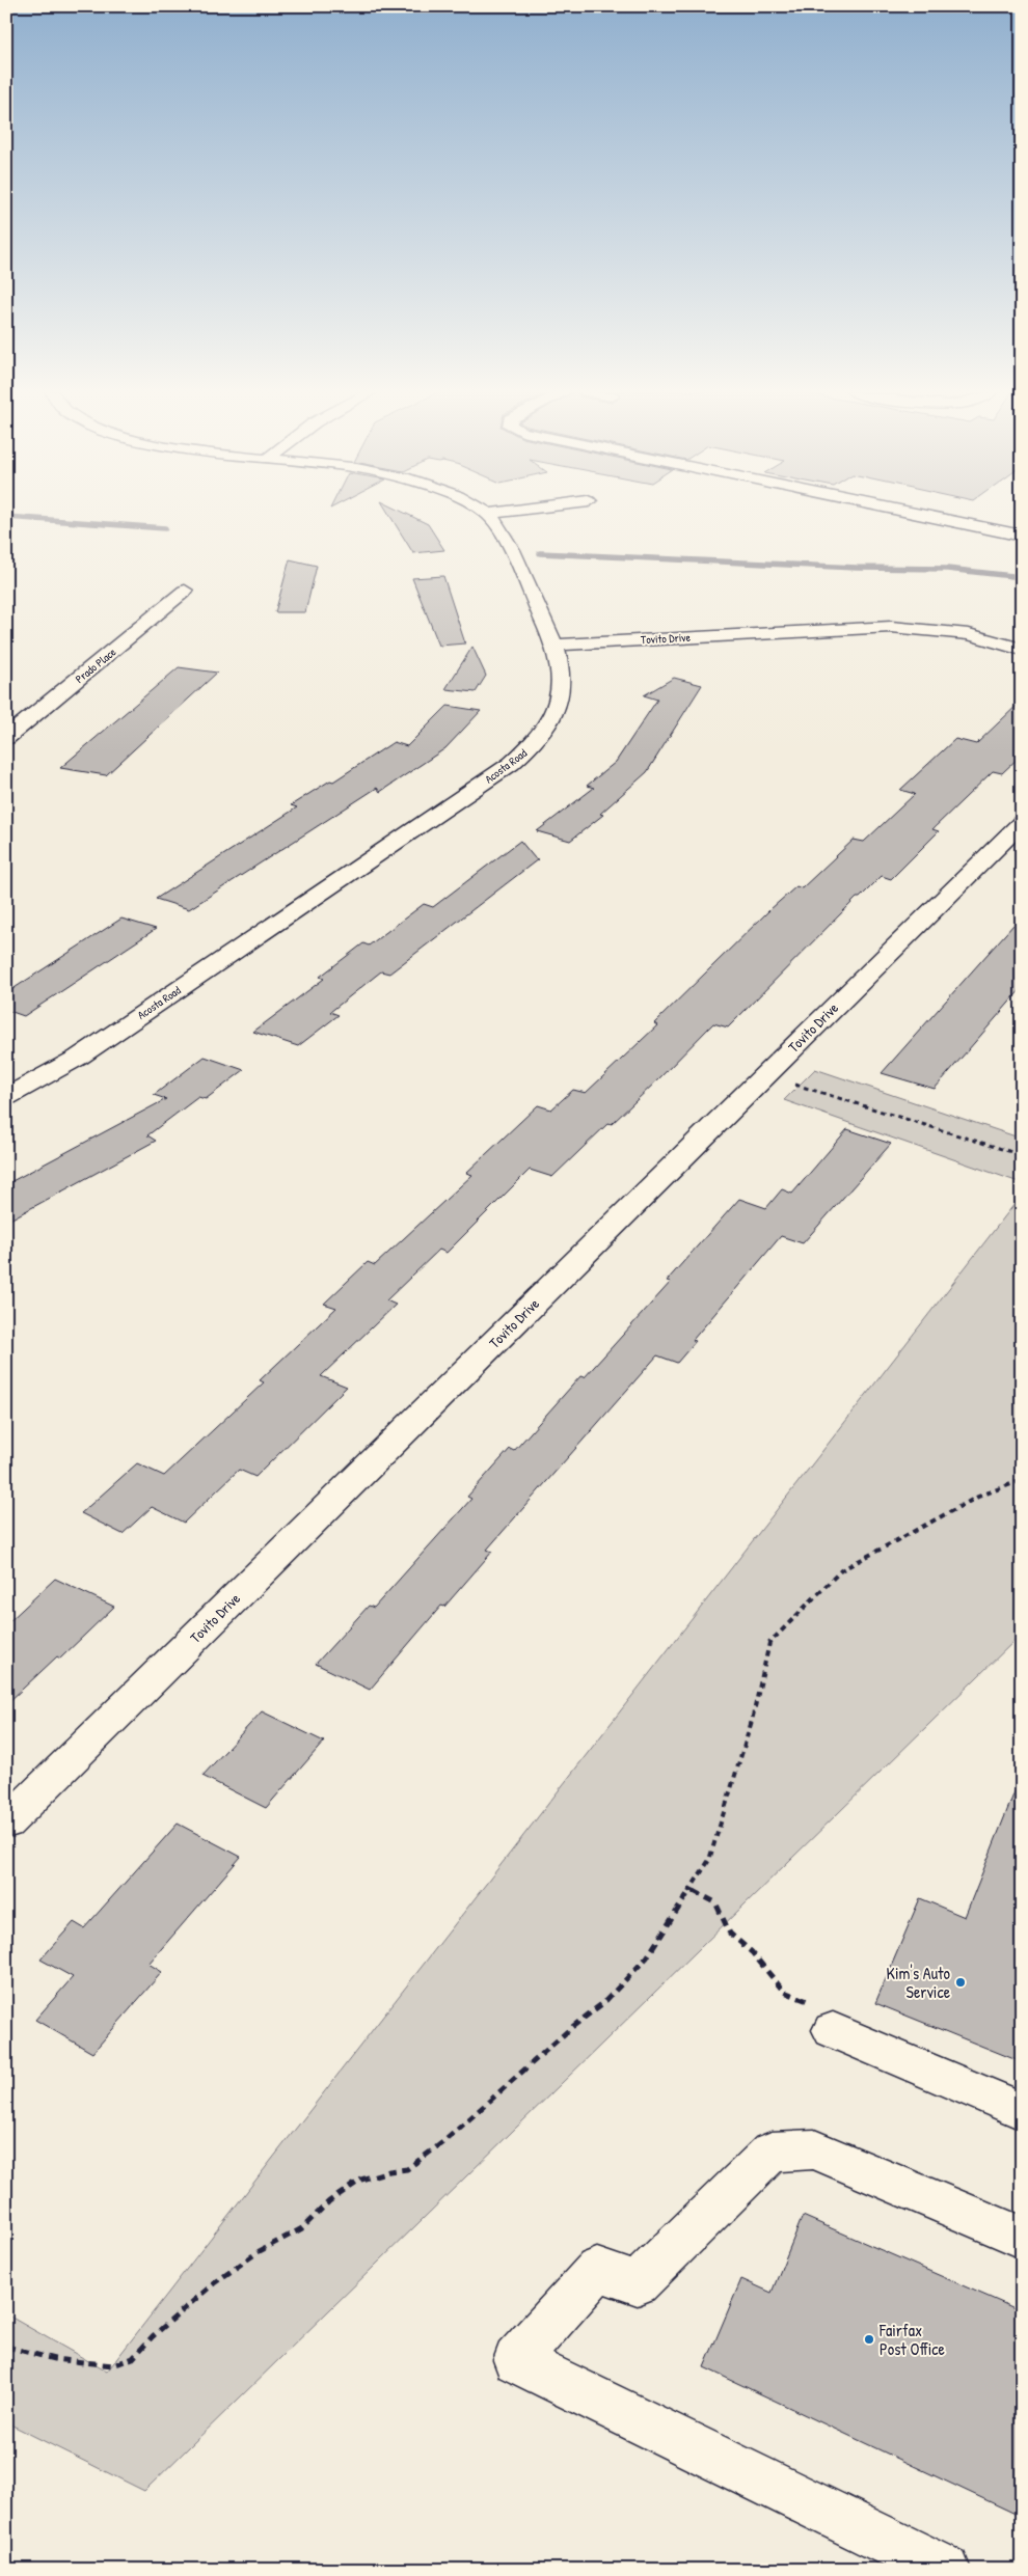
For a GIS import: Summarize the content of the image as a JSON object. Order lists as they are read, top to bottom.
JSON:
{
  "streets": {
    "street": ["Tovito Drive", "Prado Place", "Acosta Road"]
  },
  "crossings": [
    ["Tovito Drive", "Acosta Road"]
  ],
  "places": ["Kim's Auto Service", "Fairfax Post Office"]
}
